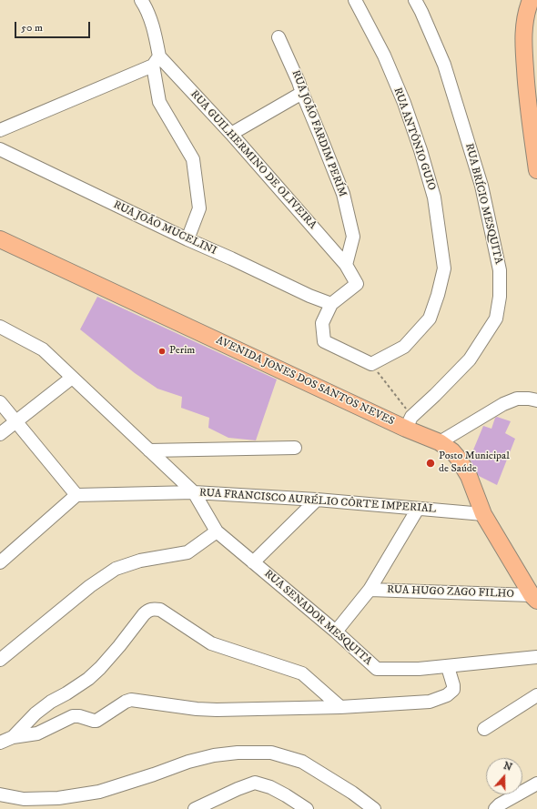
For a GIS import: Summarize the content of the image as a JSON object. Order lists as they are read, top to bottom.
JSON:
{
  "streets": {
    "main road": ["AVENIDA JONES DOS SANTOS NEVES"],
    "street": [
      "RUA JOÃO FARDIM PERÍM",
      "RUA ANTÔNIO GUIO",
      "RUA GUILHERMINO DE OLIVEIRA",
      "RUA BRÍCIO MESQUITA",
      "RUA JOÃO MUCELINI",
      "RUA FRANCISCO AURÉLIO CÔRTE IMPERIAL",
      "RUA HUGO ZAGO FILHO",
      "RUA SENADOR MESQUITA"
    ]
  },
  "crossings": [
    ["RUA JOÃO FARDIM PERÍM", "RUA GUILHERMINO DE OLIVEIRA"],
    ["RUA BRÍCIO MESQUITA", "AVENIDA JONES DOS SANTOS NEVES"],
    ["AVENIDA JONES DOS SANTOS NEVES", "RUA FRANCISCO AURÉLIO CÔRTE IMPERIAL"],
    ["AVENIDA JONES DOS SANTOS NEVES", "RUA HUGO ZAGO FILHO"],
    ["RUA FRANCISCO AURÉLIO CÔRTE IMPERIAL", "RUA SENADOR MESQUITA"]
  ],
  "places": ["Perim", "Posto Municipal de Saúde"],
  "scale_bar": "50 m",
  "north": "top"
}
